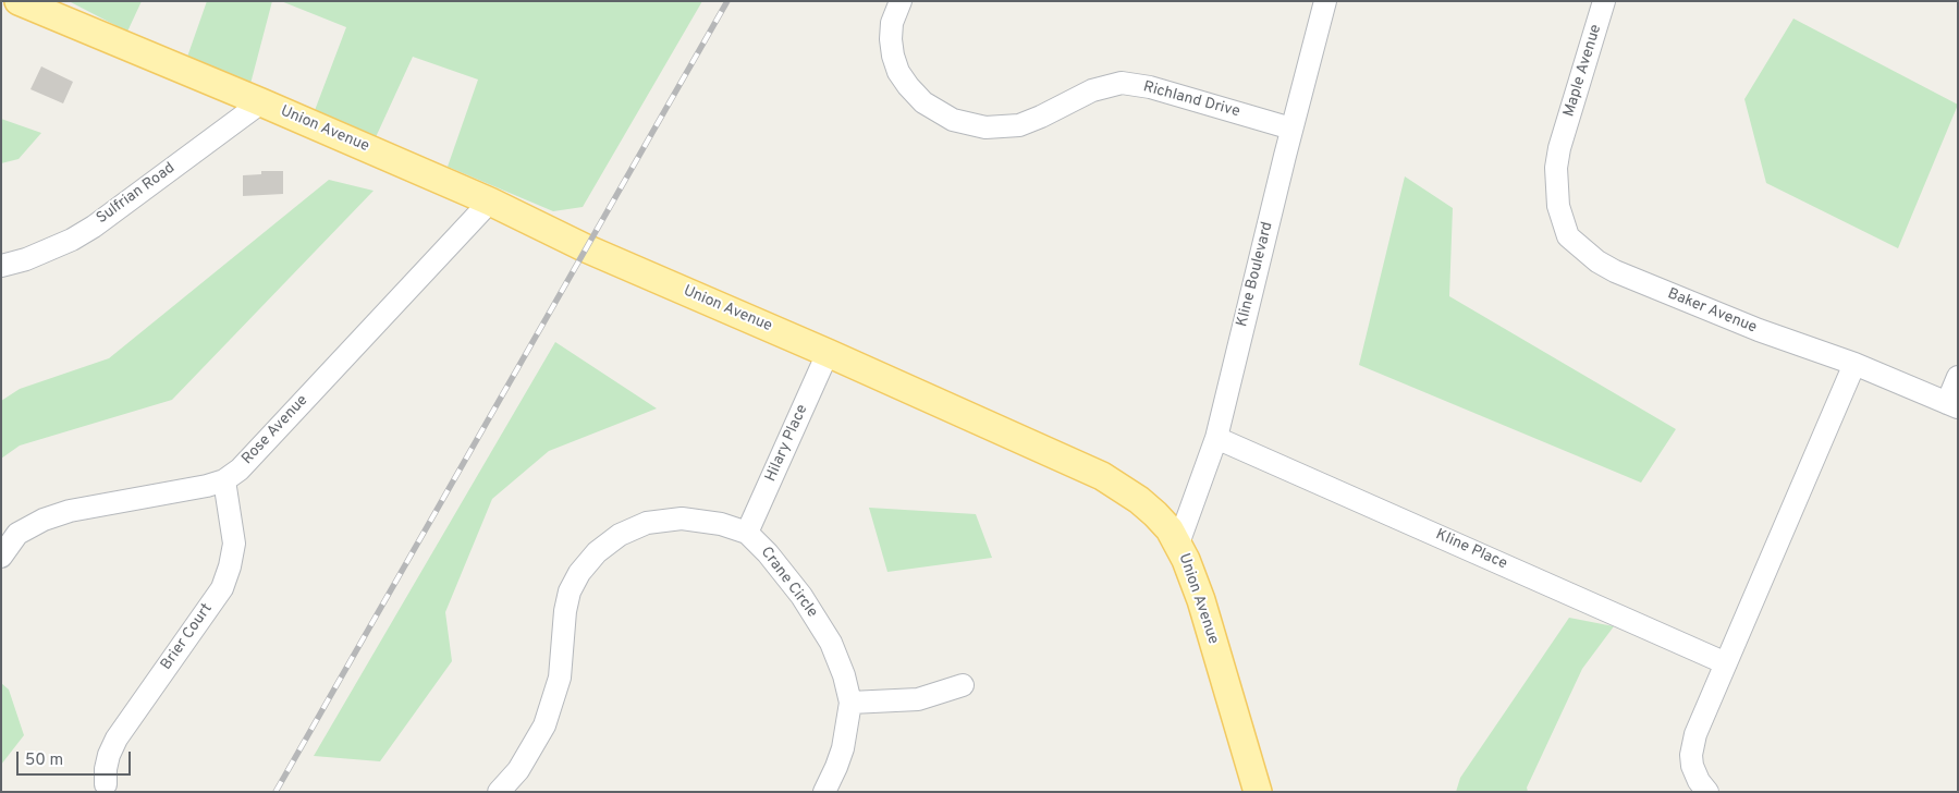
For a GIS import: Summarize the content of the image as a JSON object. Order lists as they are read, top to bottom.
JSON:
{
  "streets": {
    "main road": ["Union Avenue"],
    "street": [
      "Maple Avenue",
      "Richland Drive",
      "Sulfrian Road",
      "Kline Boulevard",
      "Baker Avenue",
      "Rose Avenue",
      "Hilary Place",
      "Kline Place",
      "Crane Circle",
      "Brier Court"
    ]
  },
  "crossings": [
    ["Maple Avenue", "Baker Avenue"],
    ["Richland Drive", "Kline Boulevard"],
    ["Union Avenue", "Sulfrian Road"],
    ["Union Avenue", "Kline Boulevard"],
    ["Union Avenue", "Rose Avenue"],
    ["Union Avenue", "Hilary Place"],
    ["Kline Boulevard", "Kline Place"],
    ["Rose Avenue", "Brier Court"],
    ["Hilary Place", "Crane Circle"]
  ],
  "scale_bar": "50 m"
}
